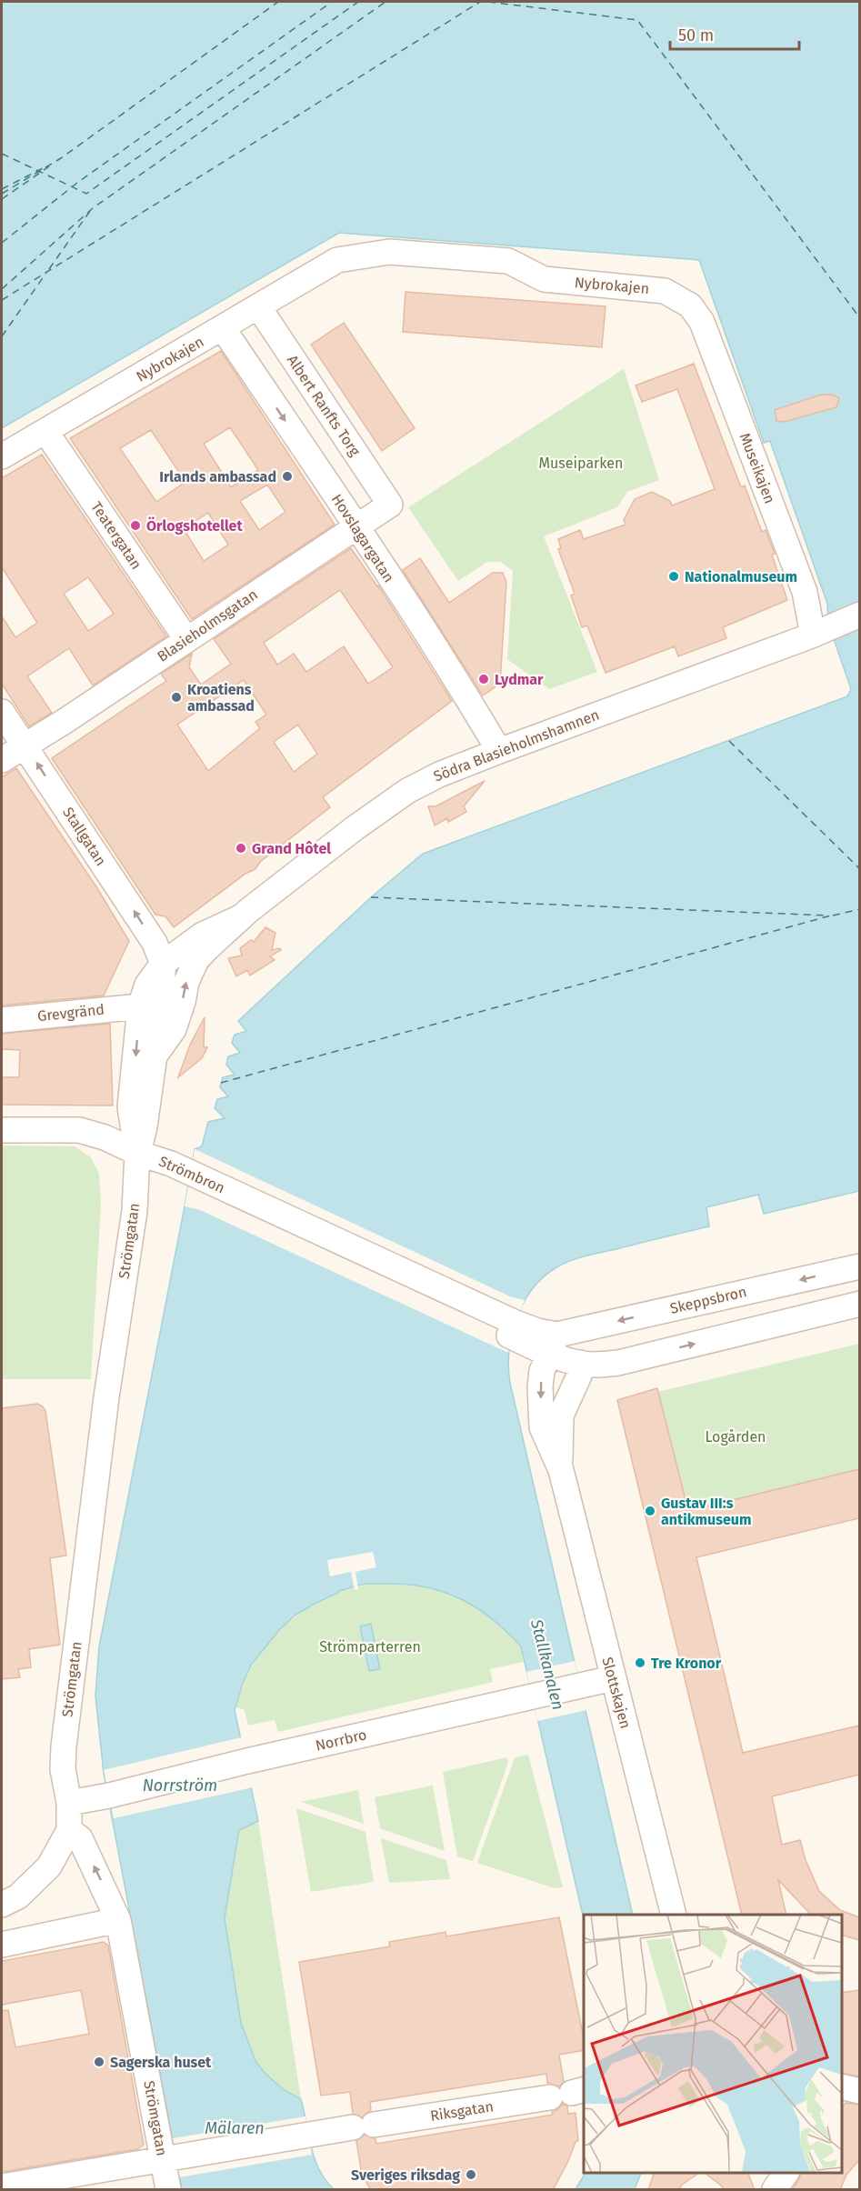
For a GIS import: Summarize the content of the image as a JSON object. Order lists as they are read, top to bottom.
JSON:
{
  "streets": {
    "street": [
      "Nybrokajen",
      "Albert Ranfts Torg",
      "Museikajen",
      "Teatergatan",
      "Hovslagargatan",
      "Blasieholmsgatan",
      "Södra Blasieholmshamnen",
      "Stallgatan",
      "Grevgränd",
      "Strömbron",
      "Strömgatan",
      "Skeppsbron",
      "Slottskajen",
      "Norrbro",
      "Riksgatan"
    ]
  },
  "crossings": [
    ["Nybrokajen", "Albert Ranfts Torg"],
    ["Nybrokajen", "Museikajen"],
    ["Nybrokajen", "Teatergatan"],
    ["Nybrokajen", "Hovslagargatan"],
    ["Albert Ranfts Torg", "Blasieholmsgatan"],
    ["Museikajen", "Södra Blasieholmshamnen"],
    ["Teatergatan", "Blasieholmsgatan"],
    ["Hovslagargatan", "Blasieholmsgatan"],
    ["Hovslagargatan", "Södra Blasieholmshamnen"],
    ["Blasieholmsgatan", "Stallgatan"],
    ["Södra Blasieholmshamnen", "Stallgatan"],
    ["Södra Blasieholmshamnen", "Grevgränd"],
    ["Södra Blasieholmshamnen", "Strömbron"],
    ["Södra Blasieholmshamnen", "Strömgatan"],
    ["Strömbron", "Strömgatan"],
    ["Strömbron", "Skeppsbron"],
    ["Strömbron", "Slottskajen"],
    ["Strömgatan", "Norrbro"],
    ["Strömgatan", "Riksgatan"],
    ["Skeppsbron", "Slottskajen"],
    ["Slottskajen", "Norrbro"]
  ],
  "one_way": ["Hovslagargatan", "Stallgatan"],
  "water": ["Stallkanalen", "Norrström", "Mälaren"],
  "parks": ["Museiparken", "Logården", "Strömparterren"],
  "places": [
    "Irlands ambassad",
    "Örlogshotellet",
    "Nationalmuseum",
    "Lydmar",
    "Kroatiens ambassad",
    "Grand Hôtel",
    "Gustav III:s antikmuseum",
    "Tre Kronor",
    "Sagerska huset",
    "Sveriges riksdag"
  ],
  "scale_bar": "50 m"
}
